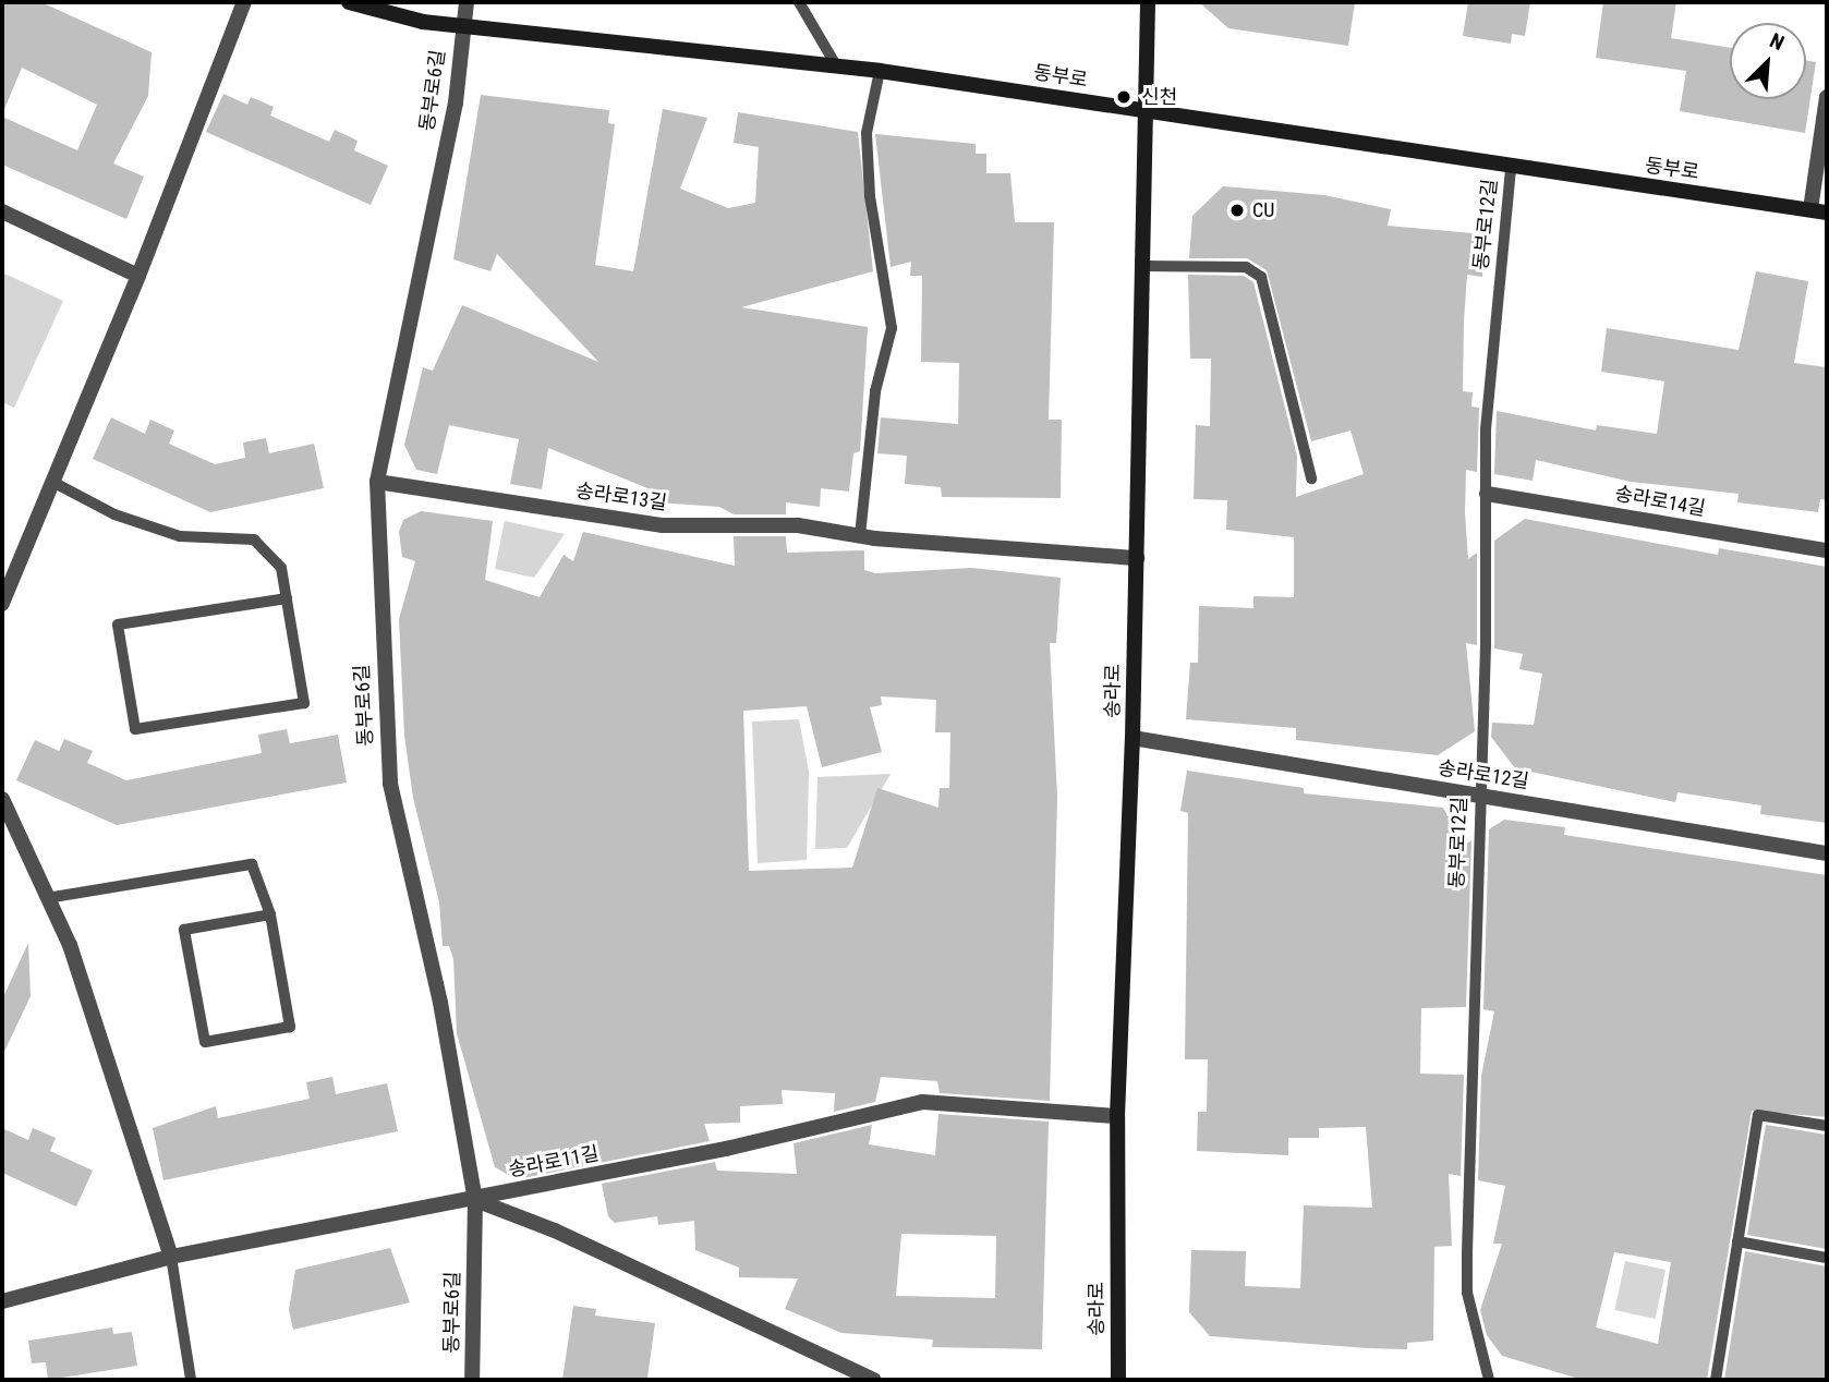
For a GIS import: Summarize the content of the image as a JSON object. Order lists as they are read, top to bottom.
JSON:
{
  "streets": {
    "main road": ["동부로", "송라로"],
    "street": [
      "동부로6길",
      "송라로13길",
      "송라로14길",
      "송라로12길",
      "송라로11길"
    ],
    "lane": ["동부로12길"]
  },
  "crossings": [
    ["동부로", "동부로6길"],
    ["동부로", "동부로12길"],
    ["동부로", "송라로"],
    ["동부로6길", "송라로13길"],
    ["동부로6길", "송라로11길"],
    ["동부로12길", "송라로14길"],
    ["동부로12길", "송라로12길"],
    ["송라로13길", "송라로"],
    ["송라로", "송라로12길"],
    ["송라로", "송라로11길"]
  ],
  "places": ["신천", "CU"],
  "north": "top right"
}
